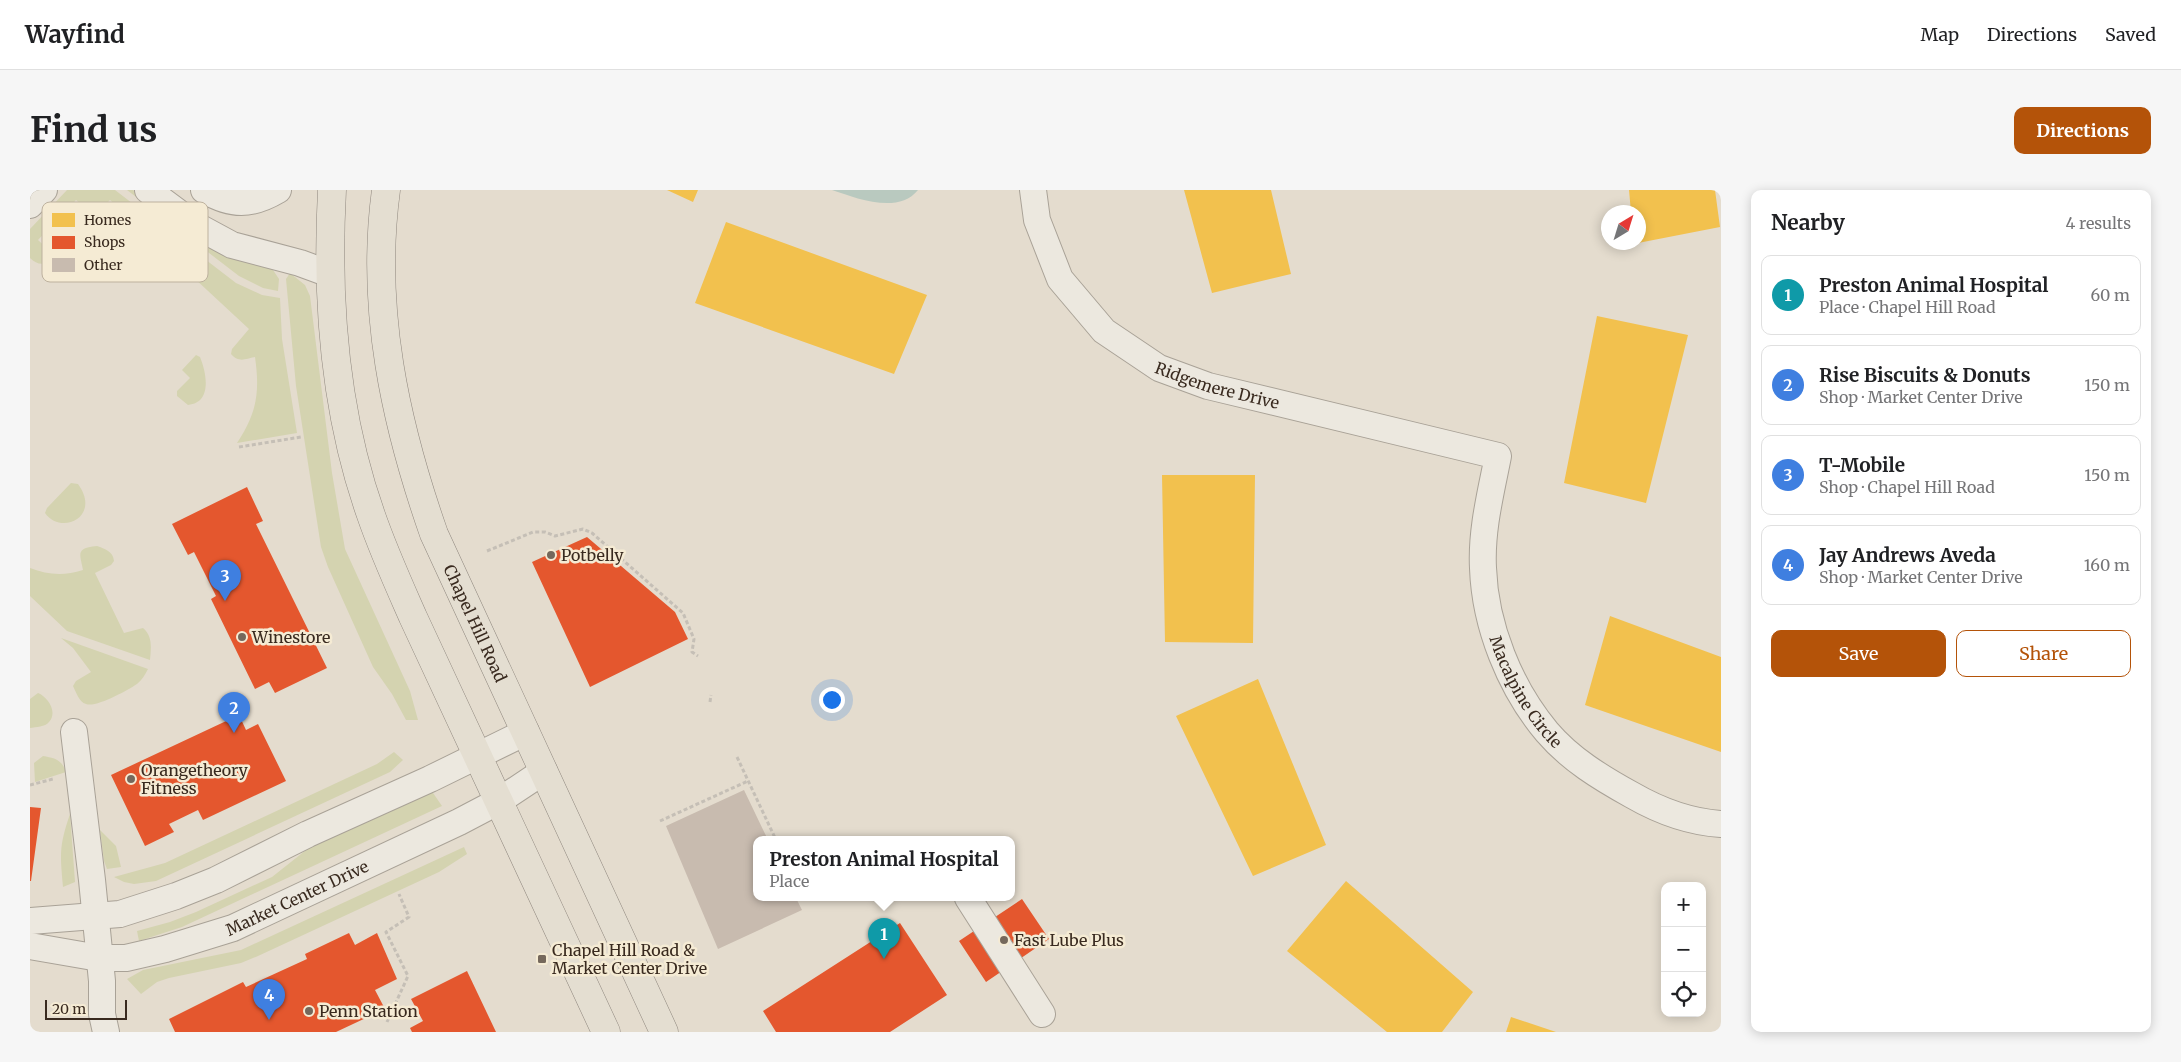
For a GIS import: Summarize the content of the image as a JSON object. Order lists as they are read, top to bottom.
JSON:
{
  "streets": {
    "main road": ["Chapel Hill Road"],
    "street": ["Ridgemere Drive", "Macalpine Circle", "Market Center Drive"]
  },
  "crossings": [
    ["Ridgemere Drive", "Macalpine Circle"],
    ["Chapel Hill Road", "Market Center Drive"]
  ],
  "places": {
    "other": [
      "Potbelly",
      "Winestore",
      "Orangetheory Fitness",
      "Fast Lube Plus",
      "Penn Station"
    ],
    "transit": ["Chapel Hill Road & Market Center Drive"]
  },
  "legend": ["Homes", "Shops", "Other"],
  "scale_bar": "20 m",
  "north": "top right",
  "page": {
    "header": "Wayfind",
    "nav": ["Map", "Directions", "Saved"],
    "buttons": [
      "Directions",
      ["Save", "Share"]
    ],
    "title": "Find us",
    "heading": ["Nearby", "4 results"],
    "list": [
      {
        "mark": "1",
        "name": "Preston Animal Hospital",
        "note": "Place · Chapel Hill Road",
        "value": "60 m"
      },
      {
        "mark": "2",
        "name": "Rise Biscuits & Donuts",
        "note": "Shop · Market Center Drive",
        "value": "150 m"
      },
      {
        "mark": "3",
        "name": "T-Mobile",
        "note": "Shop · Chapel Hill Road",
        "value": "150 m"
      },
      {
        "mark": "4",
        "name": "Jay Andrews Aveda",
        "note": "Shop · Market Center Drive",
        "value": "160 m"
      }
    ],
    "pins": [
      "3",
      "2",
      "1",
      "4"
    ],
    "popup": ["Preston Animal Hospital", "Place"],
    "map_buttons": ["+", "−"],
    "scale": "20 m"
  }
}
